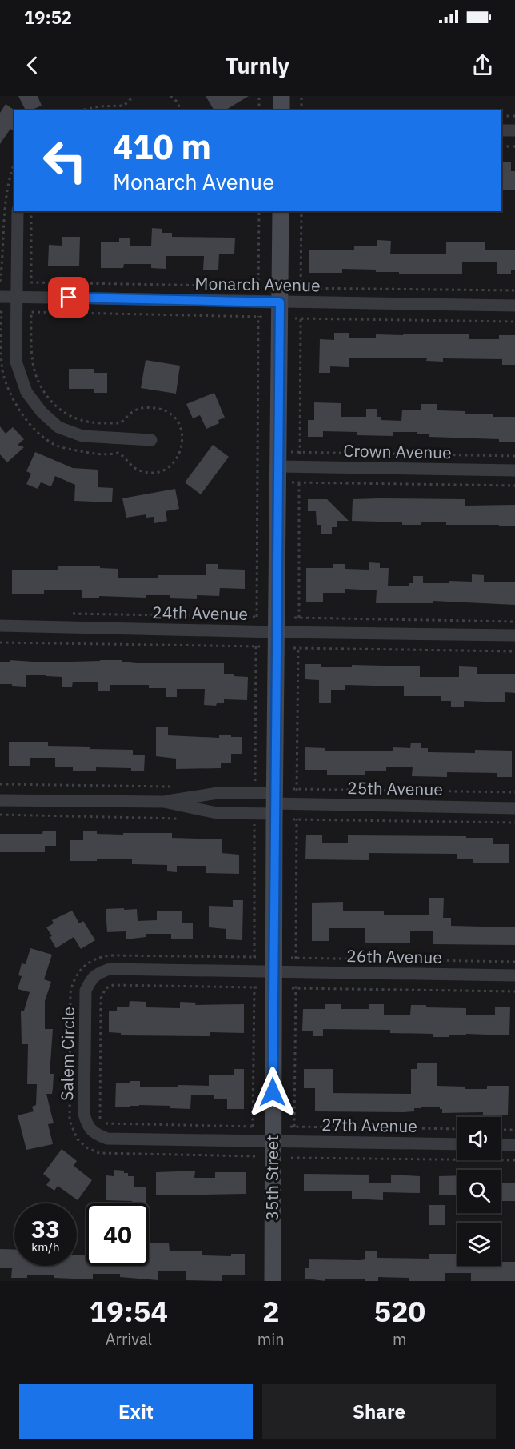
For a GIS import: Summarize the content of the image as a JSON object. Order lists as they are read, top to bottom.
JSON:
{
  "streets": {
    "street": [
      "Monarch Avenue",
      "Crown Avenue",
      "24th Avenue",
      "25th Avenue",
      "26th Avenue",
      "Salem Circle",
      "27th Avenue",
      "35th Street"
    ]
  },
  "crossings": [
    ["Monarch Avenue", "35th Street"],
    ["Crown Avenue", "35th Street"],
    ["24th Avenue", "35th Street"],
    ["25th Avenue", "35th Street"],
    ["26th Avenue", "Salem Circle"],
    ["26th Avenue", "35th Street"],
    ["Salem Circle", "27th Avenue"],
    ["Salem Circle", "35th Street"],
    ["27th Avenue", "35th Street"]
  ],
  "page": {
    "status": "19:52",
    "header": "Turnly",
    "turn": ["410 m", "Monarch Avenue"],
    "speed": "33 km/h",
    "limit": "40",
    "eta": [
      "19:54",
      "Arrival",
      "2",
      "min",
      "520",
      "m"
    ],
    "buttons": ["Exit", "Share"]
  }
}
